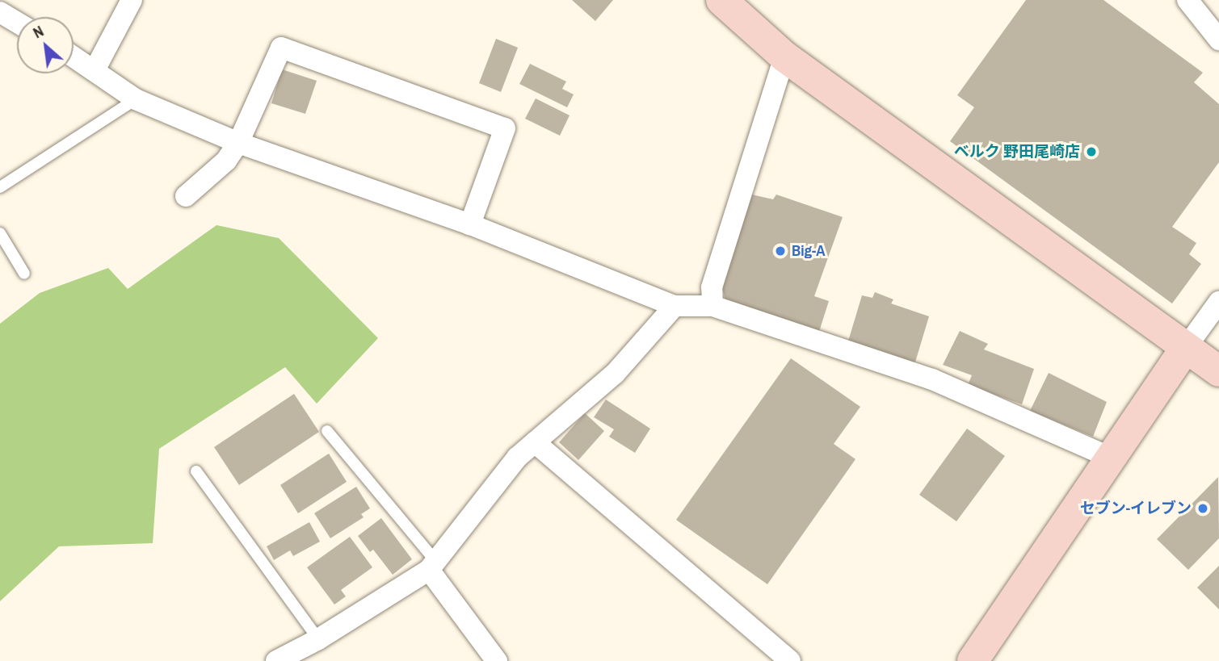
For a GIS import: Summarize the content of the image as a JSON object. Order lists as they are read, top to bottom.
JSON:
{
  "places": ["ベルク 野田尾崎店", "Big-A", "セブン-イレブン"],
  "north": "top left"
}
